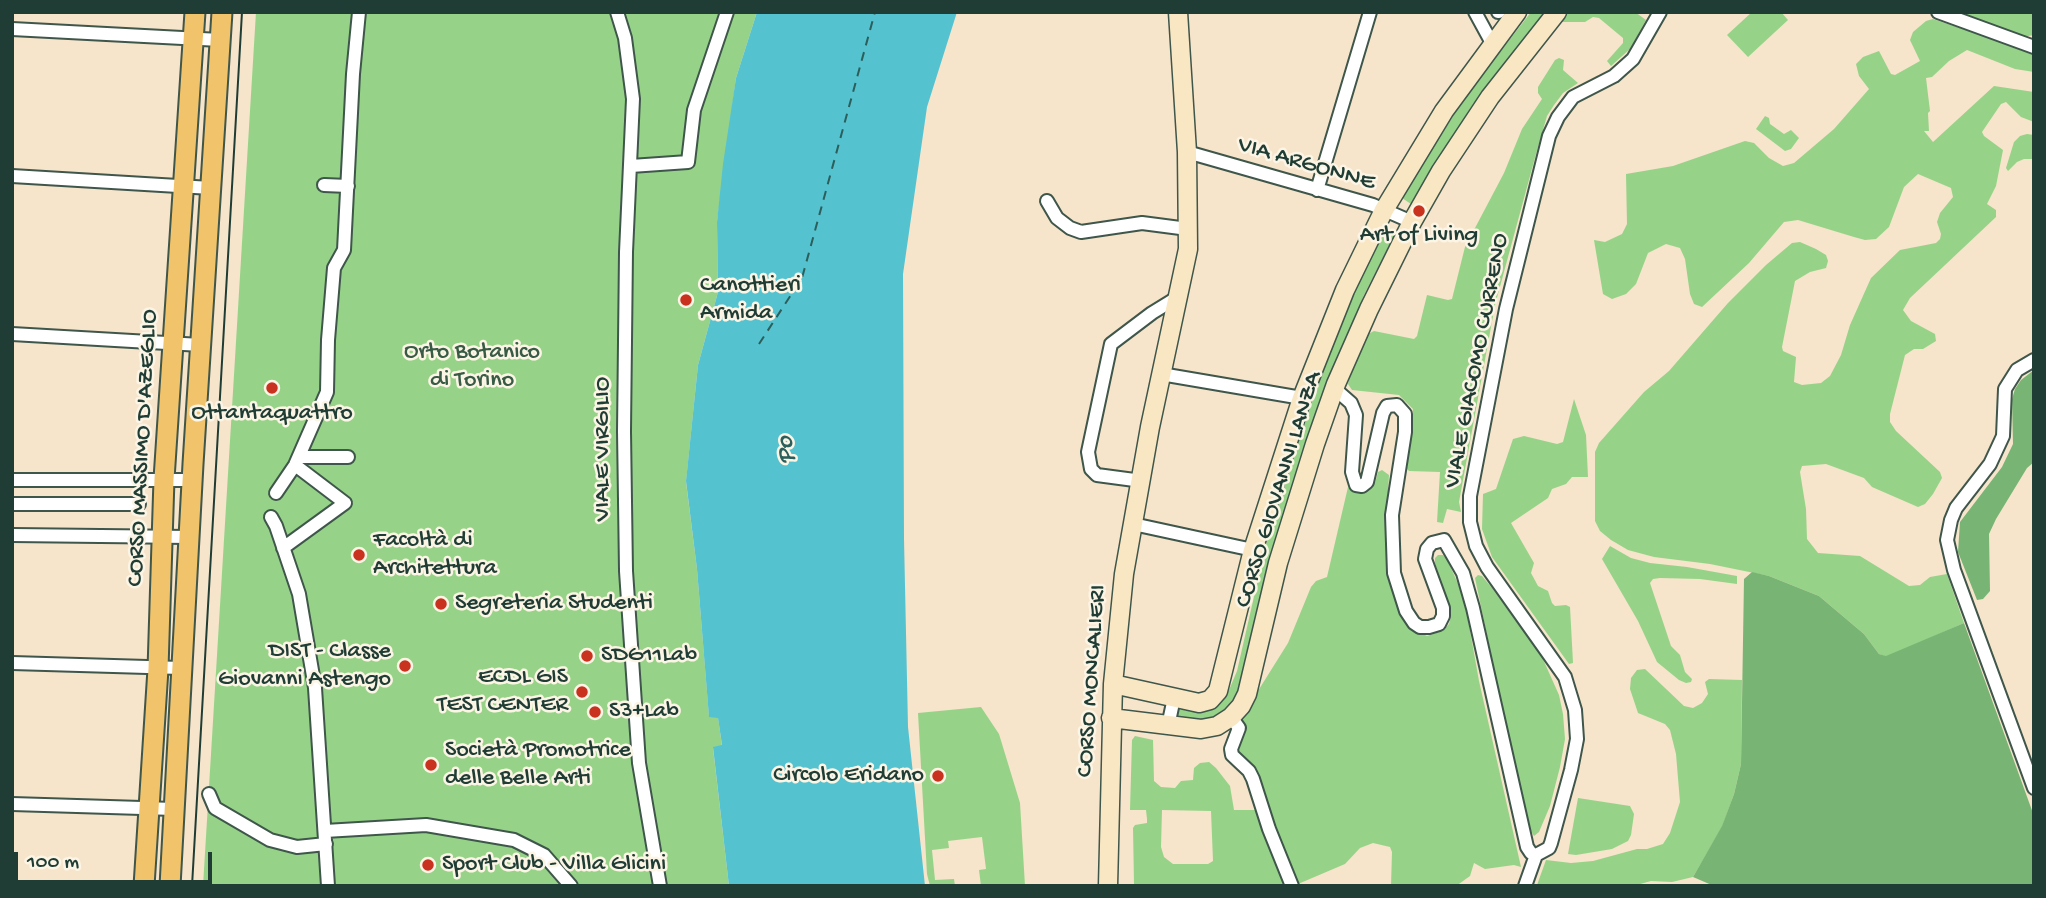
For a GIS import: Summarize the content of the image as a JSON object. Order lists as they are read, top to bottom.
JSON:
{
  "streets": {
    "main road": ["CORSO MASSIMO D'AZEGLIO"],
    "street": [
      "VIA ARGONNE",
      "VIALE GIACOMO CURRENO",
      "VIALE VIRGILIO",
      "CORSO GIOVANNI LANZA",
      "CORSO MONCALIERI"
    ]
  },
  "crossings": [
    ["VIA ARGONNE", "CORSO GIOVANNI LANZA"],
    ["VIA ARGONNE", "CORSO MONCALIERI"],
    ["CORSO GIOVANNI LANZA", "CORSO MONCALIERI"]
  ],
  "water": ["Po"],
  "parks": ["Orto Botanico di Torino"],
  "places": [
    "Art of Living",
    "Canottieri Armida",
    "Ottantaquattro",
    "Facoltà di Architettura",
    "Segreteria Studenti",
    "SDG11Lab",
    "DIST - Classe Giovanni Astengo",
    "ECDL GIS TEST CENTER",
    "S3+Lab",
    "Società Promotrice delle Belle Arti",
    "Circolo Eridano",
    "Sport Club - Villa Glicini"
  ],
  "scale_bar": "100 m"
}
